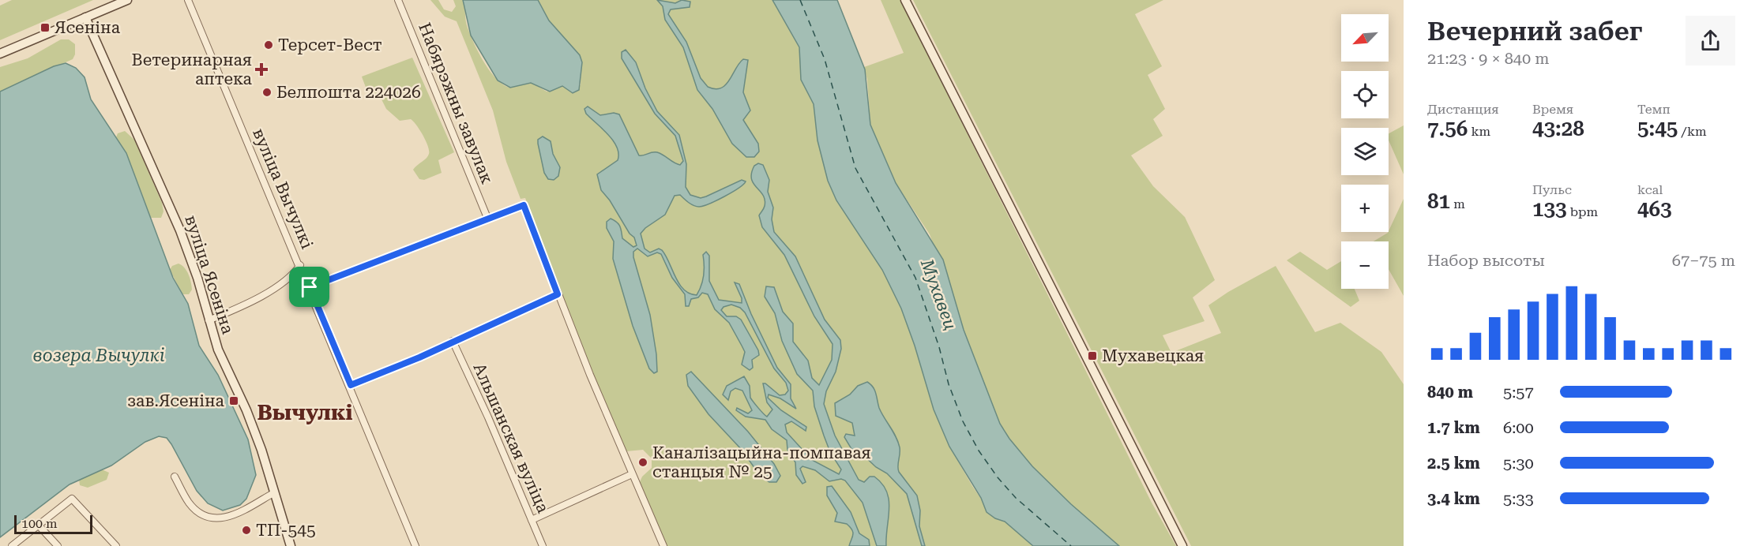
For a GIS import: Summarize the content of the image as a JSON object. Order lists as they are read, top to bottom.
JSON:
{
  "streets": {
    "street": [
      "Набярэжны завулак",
      "вуліца Вычулкі",
      "вуліца Ясеніна",
      "Альшанская вуліца"
    ]
  },
  "districts": ["Вычулкі"],
  "water": ["Мухавец", "возера Вычулкі"],
  "places": {
    "transit": ["Ясеніна", "Мухавецкая", "зав.Ясеніна"],
    "other": [
      "Терсет-Вест",
      "Белпошта 224026",
      "Каналізацыйна-помпавая станцыя № 25",
      "ТП-545"
    ],
    "health": ["Ветеринарная аптека"]
  },
  "scale_bar": "100 m",
  "north": "bottom left",
  "page": {
    "heading": ["Вечерний забег", "21:23 · 9 × 840 m"],
    "map_buttons": ["+", "−"],
    "stats": [
      ["Дистанция", "7.56 km"],
      ["Время", "43:28"],
      ["Темп", "5:45 /km"],
      ["81 m"],
      ["Пульс", "133 bpm"],
      ["kcal", "463"]
    ],
    "chart": ["Набор высоты", "67–75 m"],
    "list": [
      {
        "name": "840 m",
        "note": "5:57"
      },
      {
        "name": "1.7 km",
        "note": "6:00"
      },
      {
        "name": "2.5 km",
        "note": "5:30"
      },
      {
        "name": "3.4 km",
        "note": "5:33"
      }
    ],
    "scale": "100 m"
  }
}
